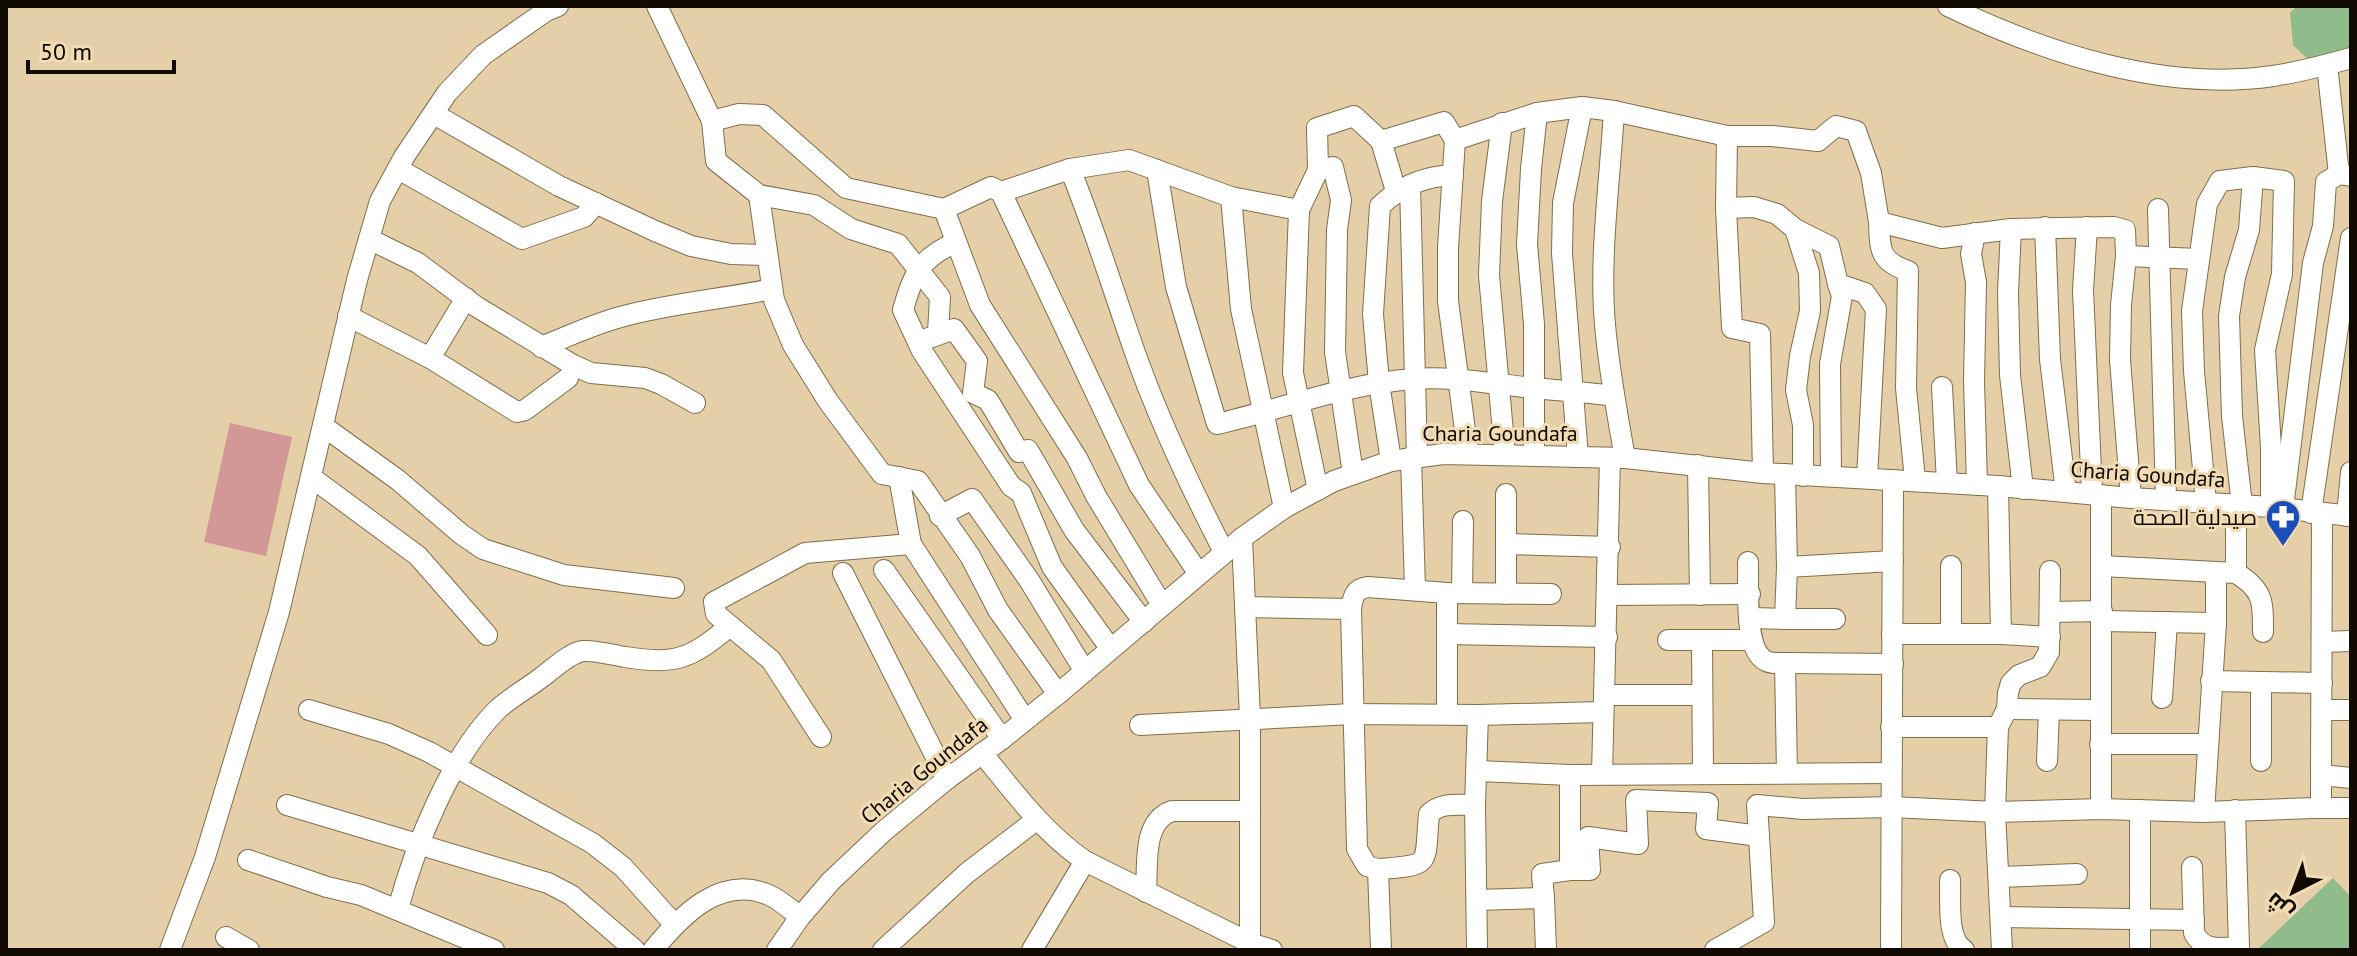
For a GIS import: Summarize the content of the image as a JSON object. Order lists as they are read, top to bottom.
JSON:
{
  "streets": {
    "street": ["Charia Goundafa"]
  },
  "places": {
    "pharmacy": ["صيدلية الصحة"]
  },
  "scale_bar": "50 m",
  "north": "bottom left"
}
